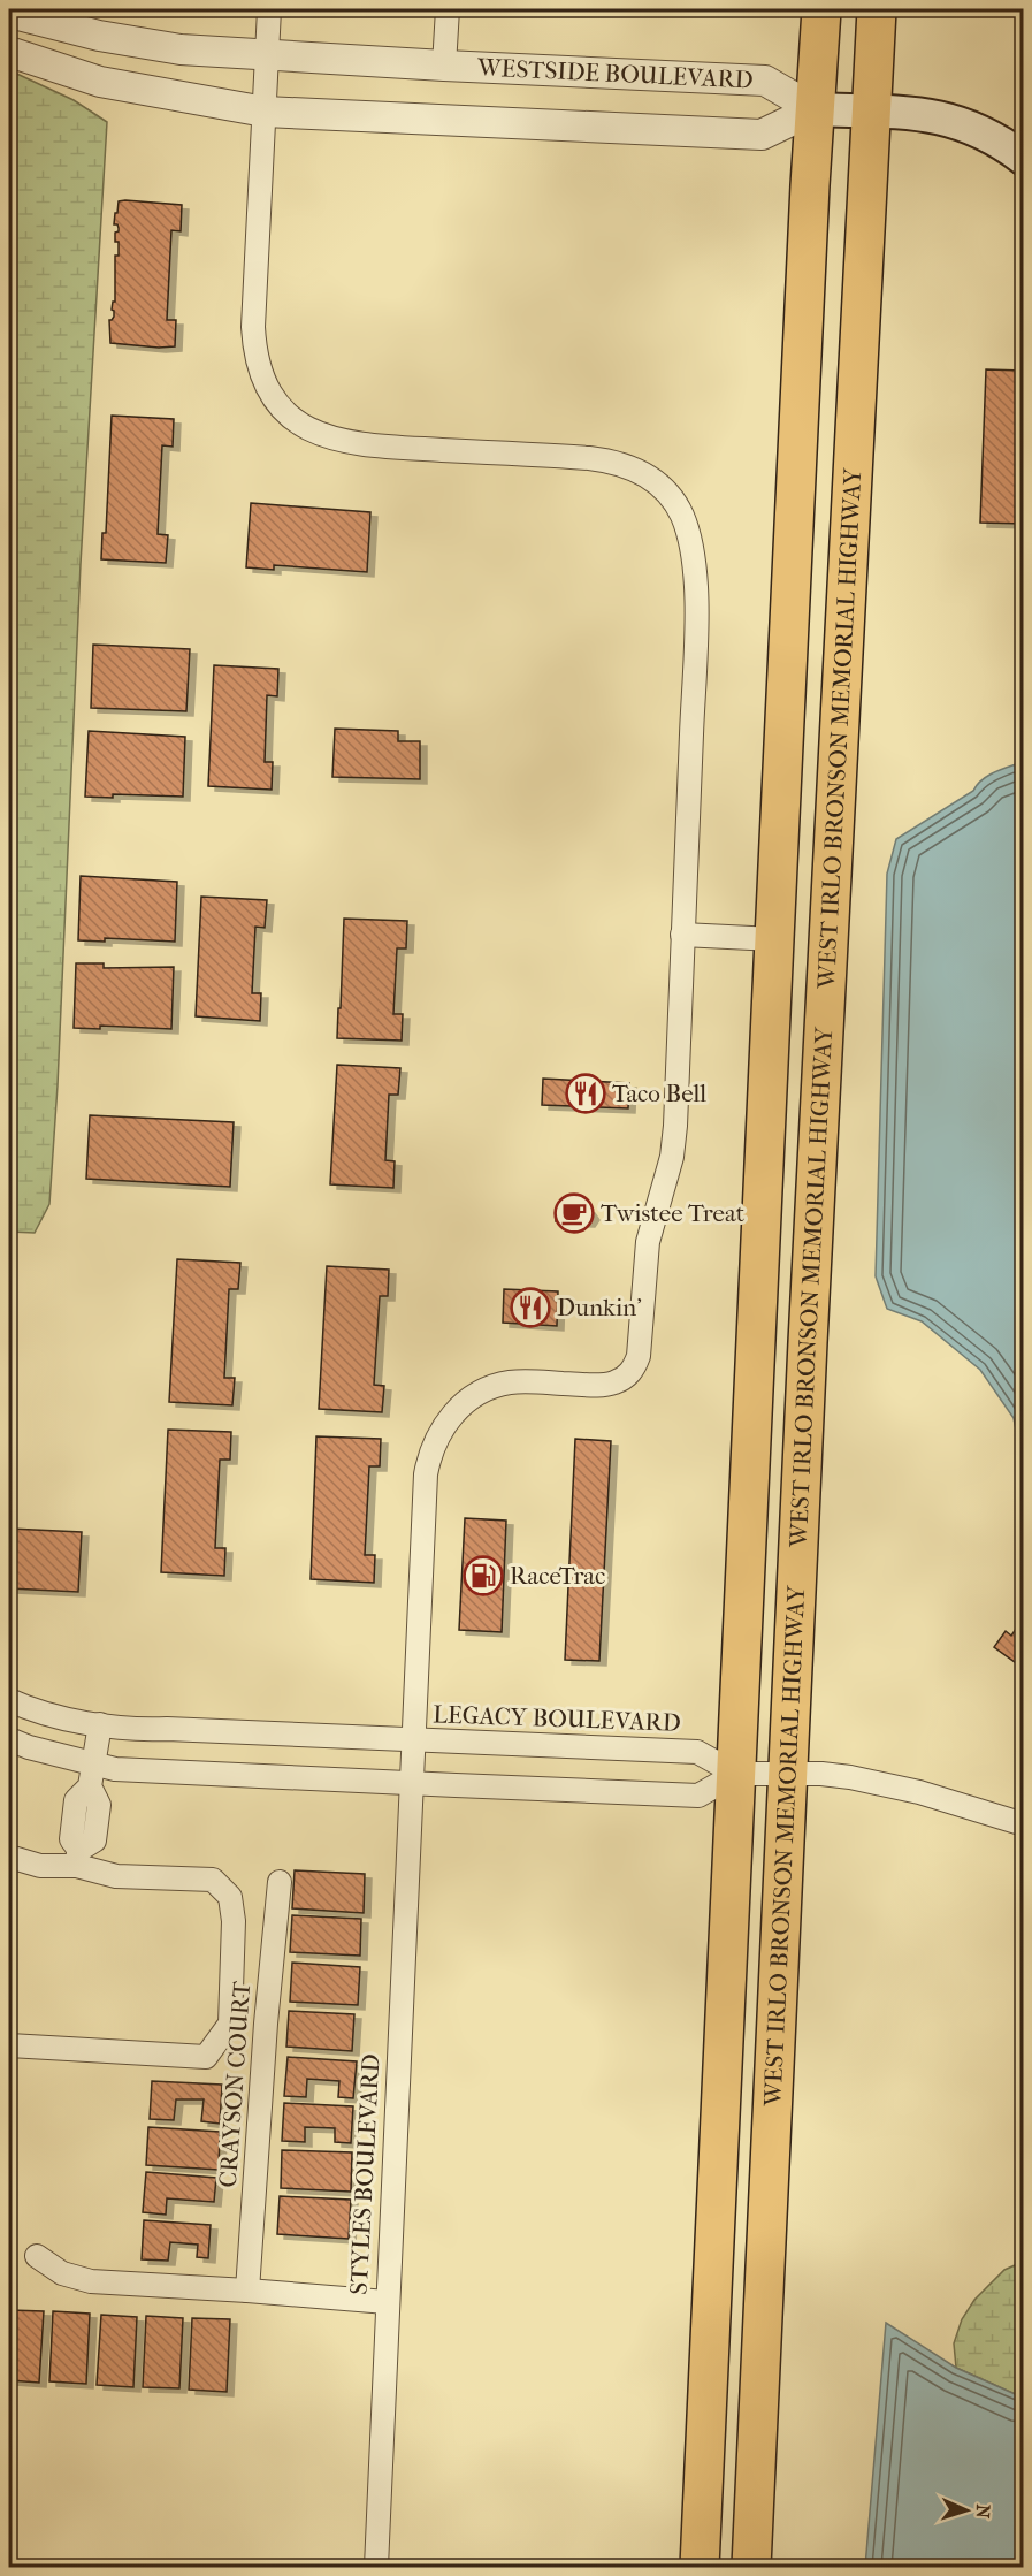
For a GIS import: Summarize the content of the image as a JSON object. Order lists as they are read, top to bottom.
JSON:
{
  "streets": {
    "highway": ["WEST IRLO BRONSON MEMORIAL HIGHWAY"],
    "street": [
      "WESTSIDE BOULEVARD",
      "LEGACY BOULEVARD",
      "CRAYSON COURT",
      "STYLES BOULEVARD"
    ]
  },
  "crossings": [
    ["WESTSIDE BOULEVARD", "WEST IRLO BRONSON MEMORIAL HIGHWAY"],
    ["WESTSIDE BOULEVARD", "STYLES BOULEVARD"],
    ["WEST IRLO BRONSON MEMORIAL HIGHWAY", "LEGACY BOULEVARD"],
    ["LEGACY BOULEVARD", "STYLES BOULEVARD"]
  ],
  "places": {
    "restaurant": ["Taco Bell", "Dunkin'"],
    "cafe": ["Twistee Treat"],
    "fuel station": ["RaceTrac"]
  },
  "north": "right"
}
